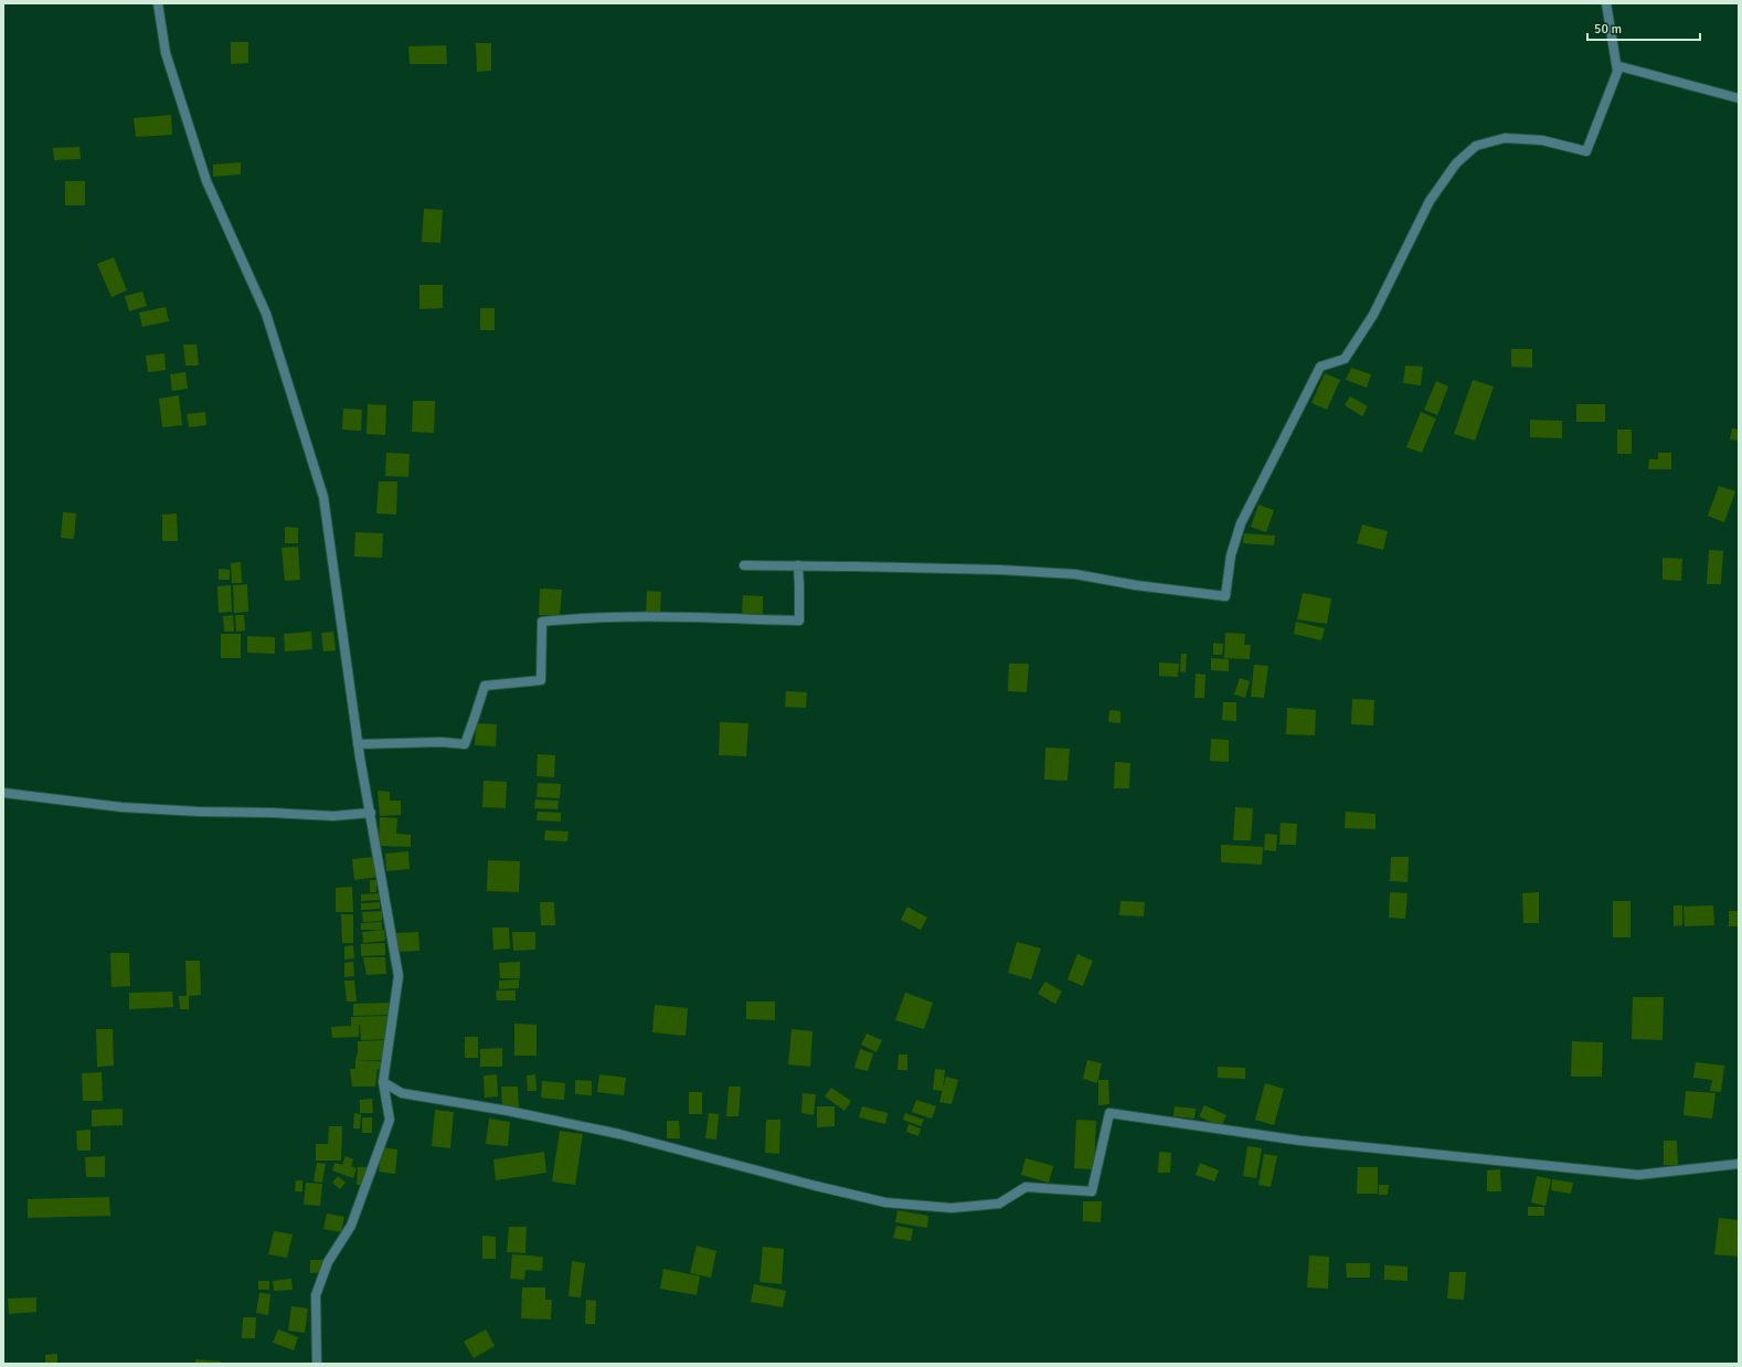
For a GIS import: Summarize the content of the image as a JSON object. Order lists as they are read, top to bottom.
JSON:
{
  "scale_bar": "50 m"
}
